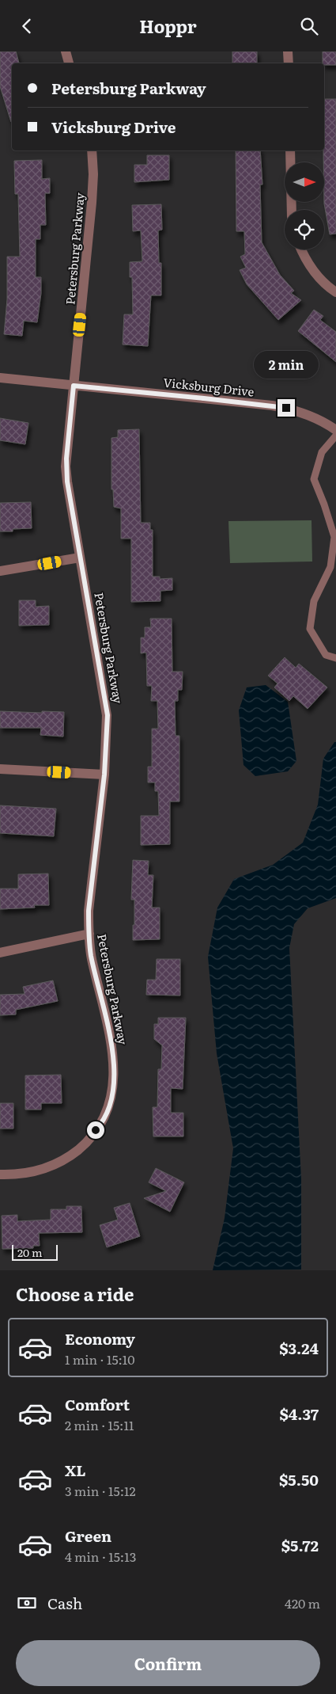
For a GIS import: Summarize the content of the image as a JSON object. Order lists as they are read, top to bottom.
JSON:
{
  "streets": {
    "street": ["Petersburg Parkway", "Vicksburg Drive"]
  },
  "crossings": [
    ["Petersburg Parkway", "Vicksburg Drive"]
  ],
  "scale_bar": "20 m",
  "north": "right",
  "page": {
    "header": "Hoppr",
    "banner": ["Petersburg Parkway", "Vicksburg Drive"],
    "bubble": "2 min",
    "scale": "20 m",
    "heading": "Choose a ride",
    "list": [
      {
        "name": "Economy",
        "note": "1 min · 15:10",
        "value": "$3.24"
      },
      {
        "name": "Comfort",
        "note": "2 min · 15:11",
        "value": "$4.37"
      },
      {
        "name": "XL",
        "note": "3 min · 15:12",
        "value": "$5.50"
      },
      {
        "name": "Green",
        "note": "4 min · 15:13",
        "value": "$5.72"
      }
    ],
    "pay": ["Cash", "420 m"],
    "buttons": "Confirm"
  }
}
